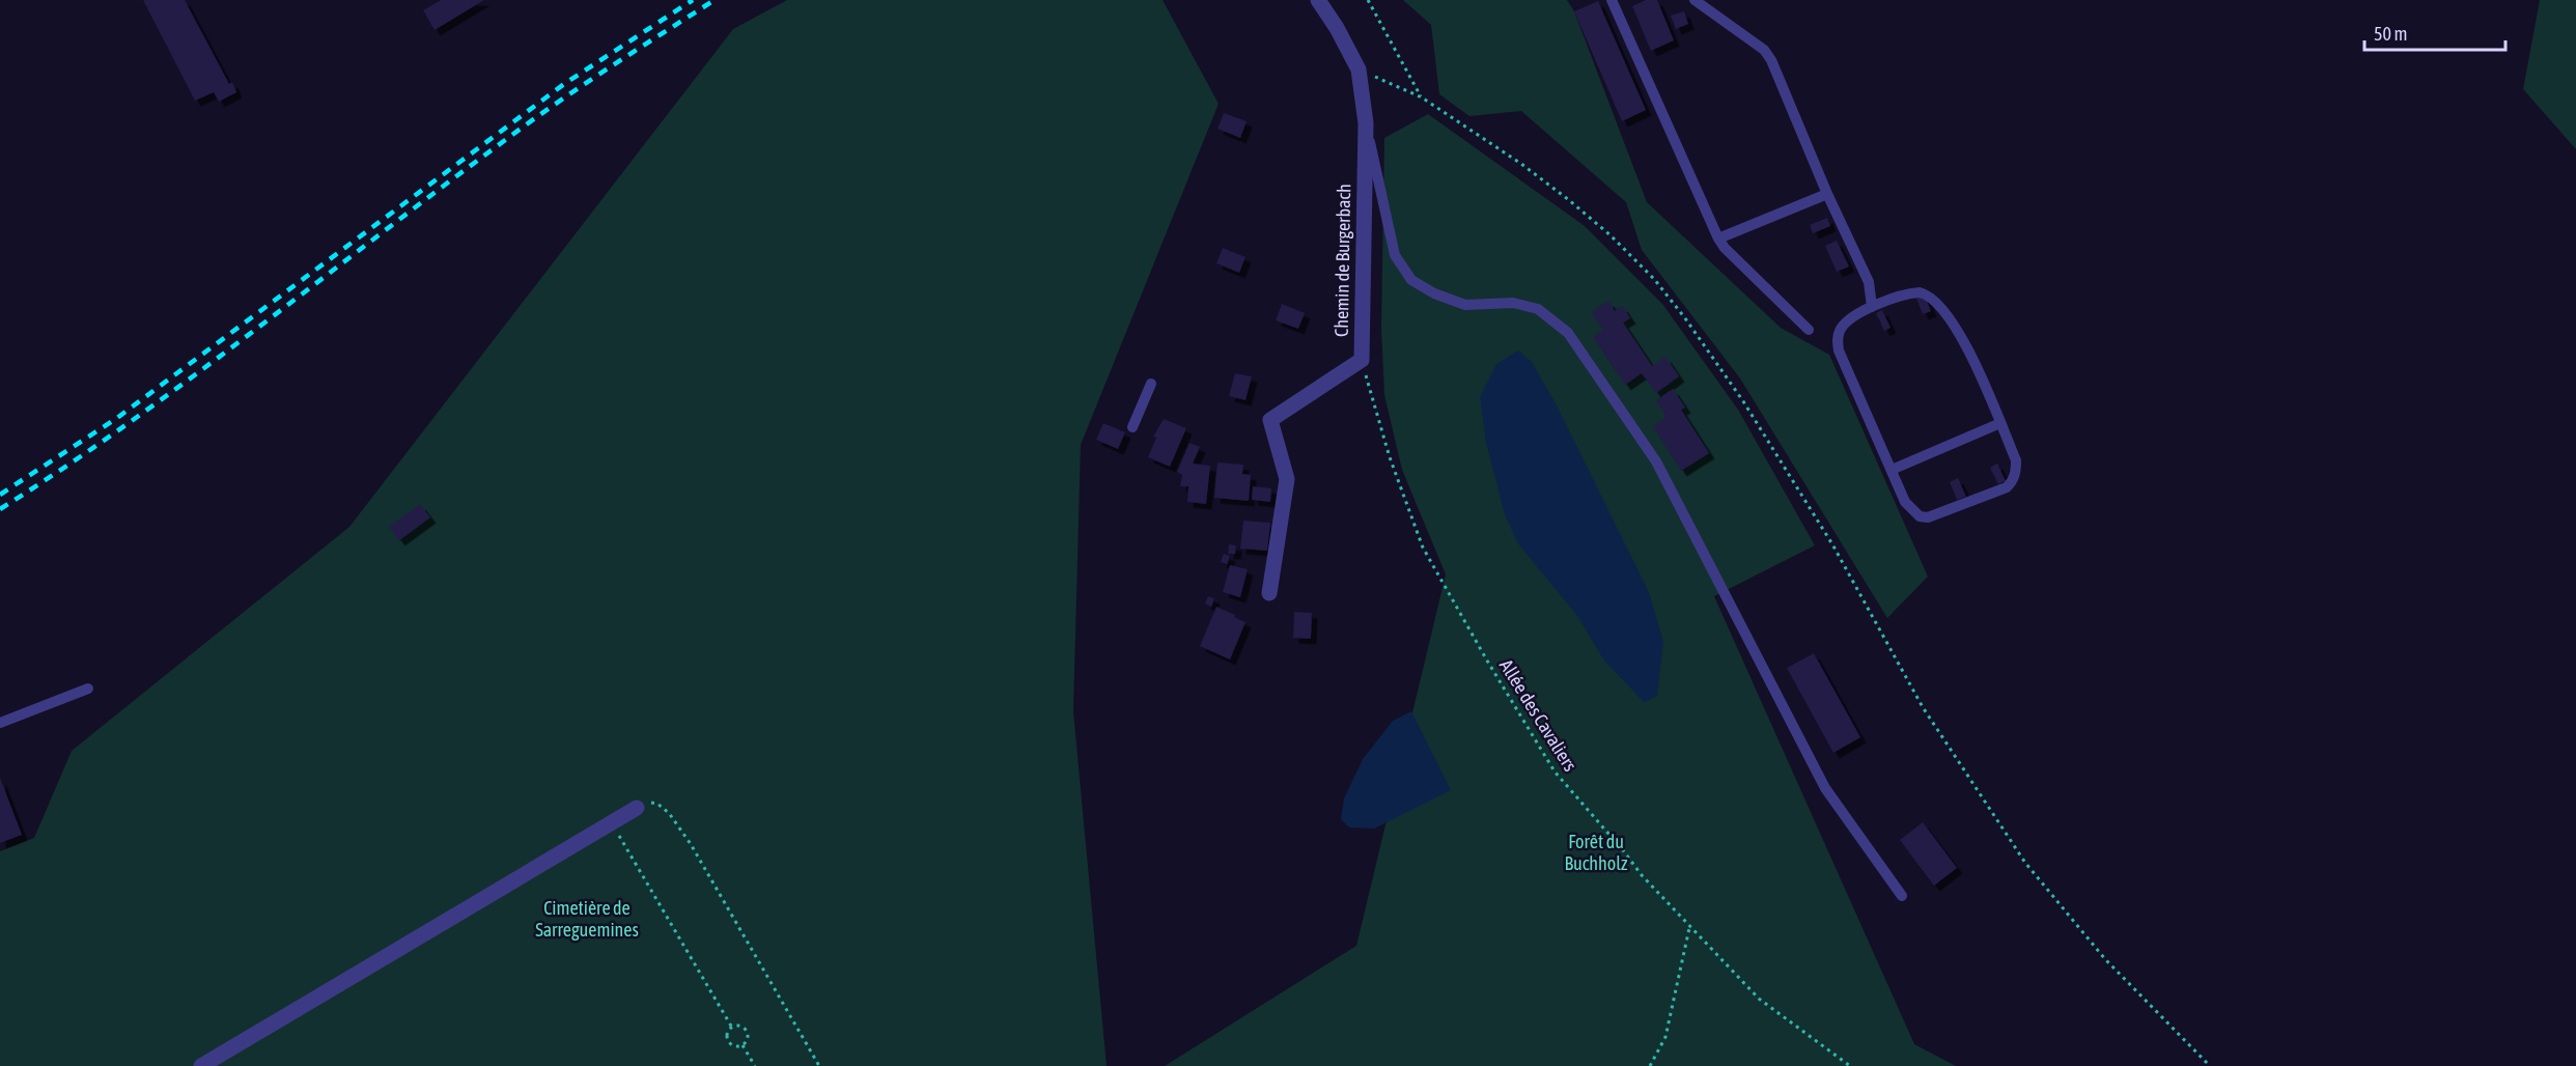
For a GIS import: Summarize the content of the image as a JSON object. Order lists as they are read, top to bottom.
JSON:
{
  "streets": {
    "street": ["Chemin de Burgerbach"],
    "path": ["Allée des Cavaliers"]
  },
  "crossings": [
    ["Chemin de Burgerbach", "Allée des Cavaliers"]
  ],
  "parks": ["Forêt du Buchholz", "Cimetière de Sarreguemines"],
  "scale_bar": "50 m"
}
